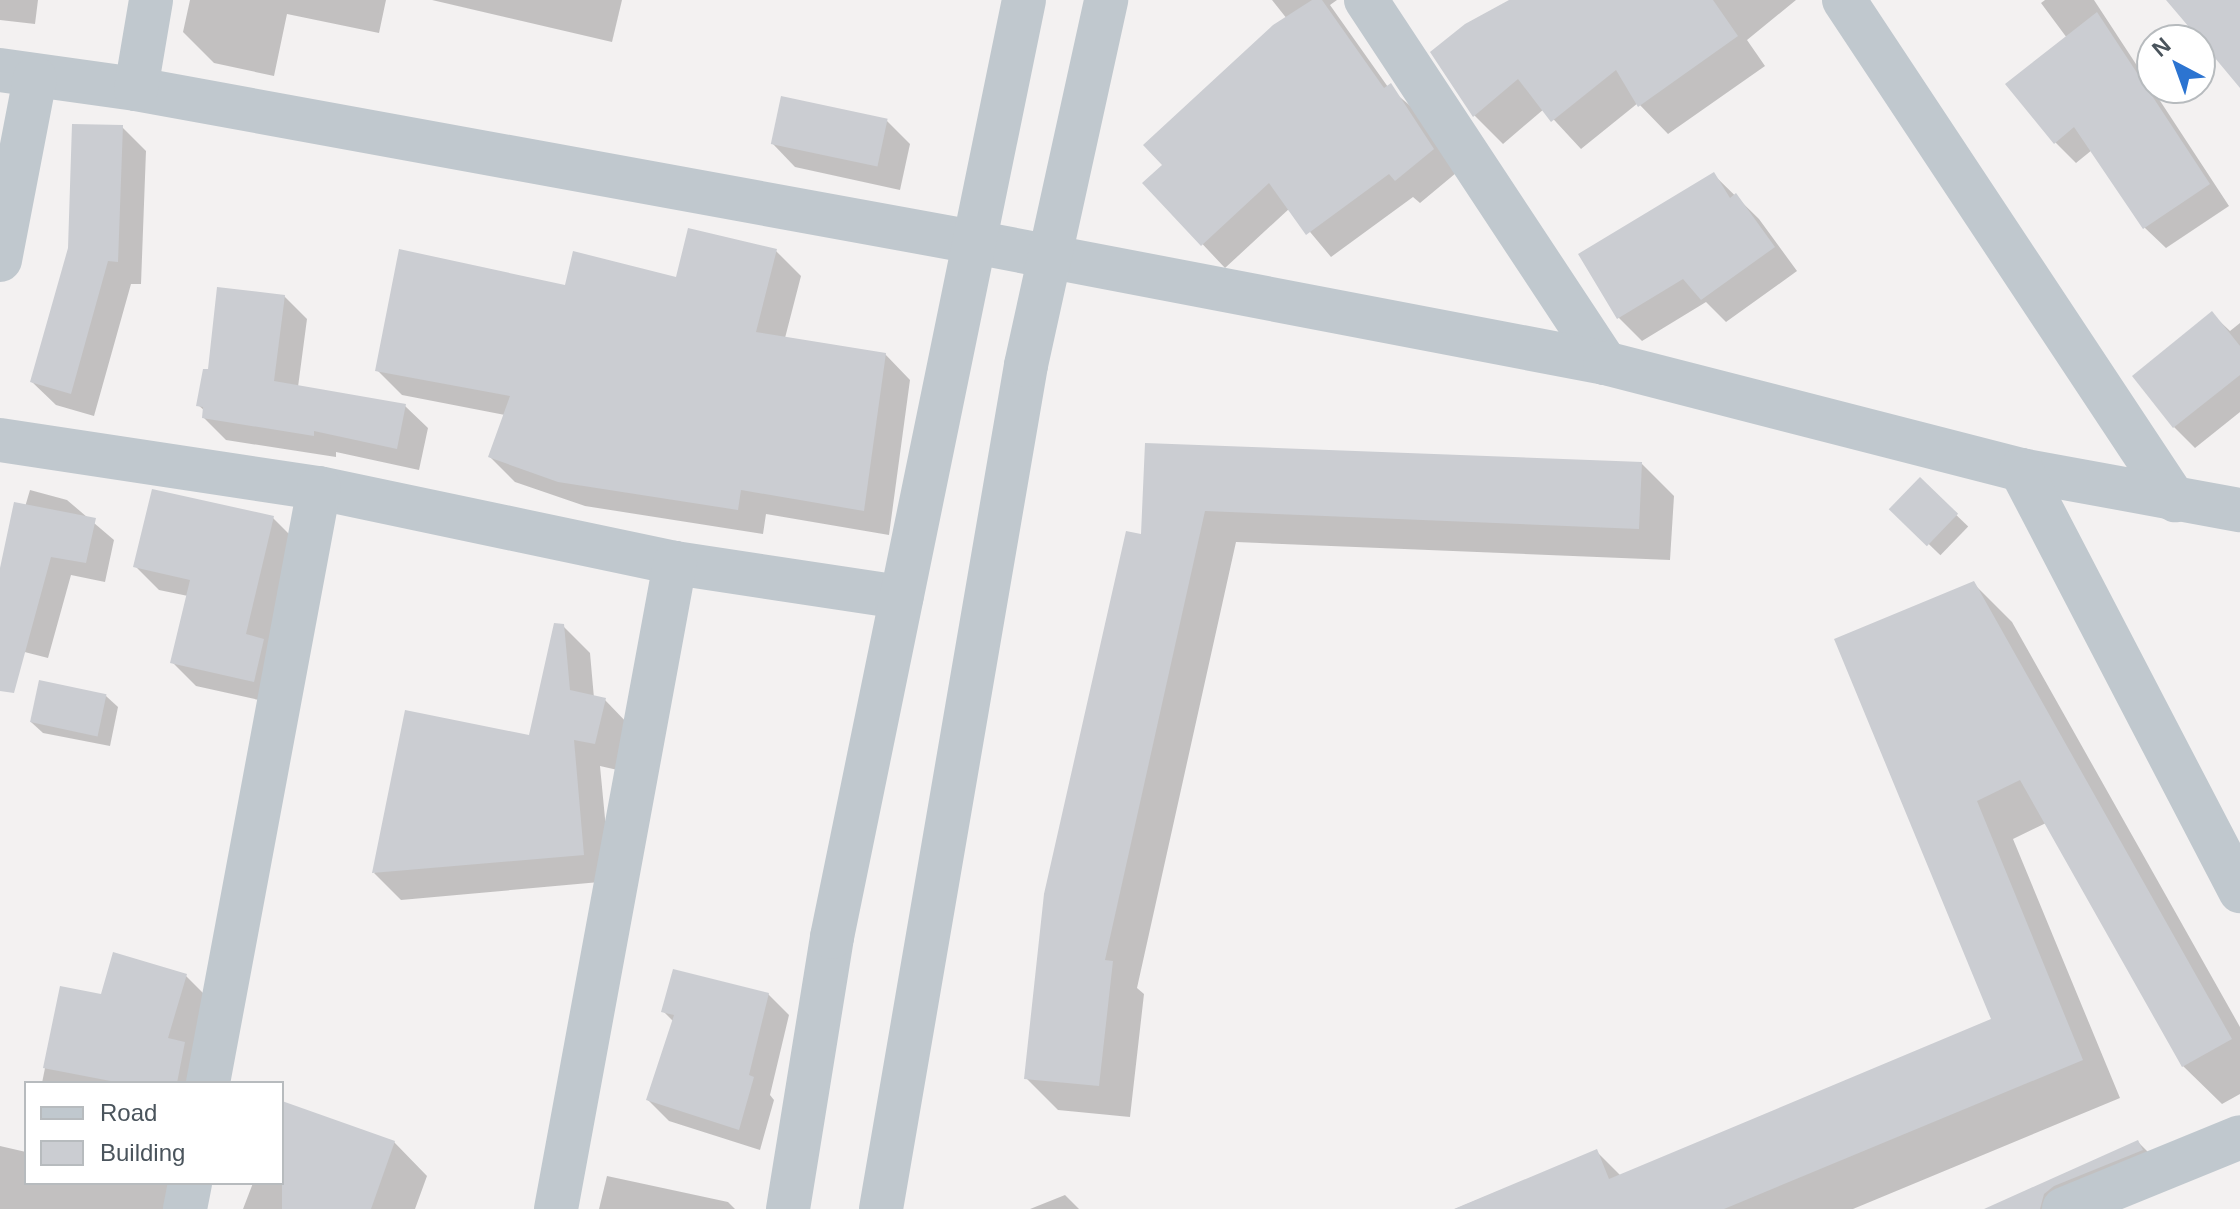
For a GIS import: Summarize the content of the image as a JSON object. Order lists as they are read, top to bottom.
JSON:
{
  "legend": ["Road", "Building"],
  "north": "top left"
}
